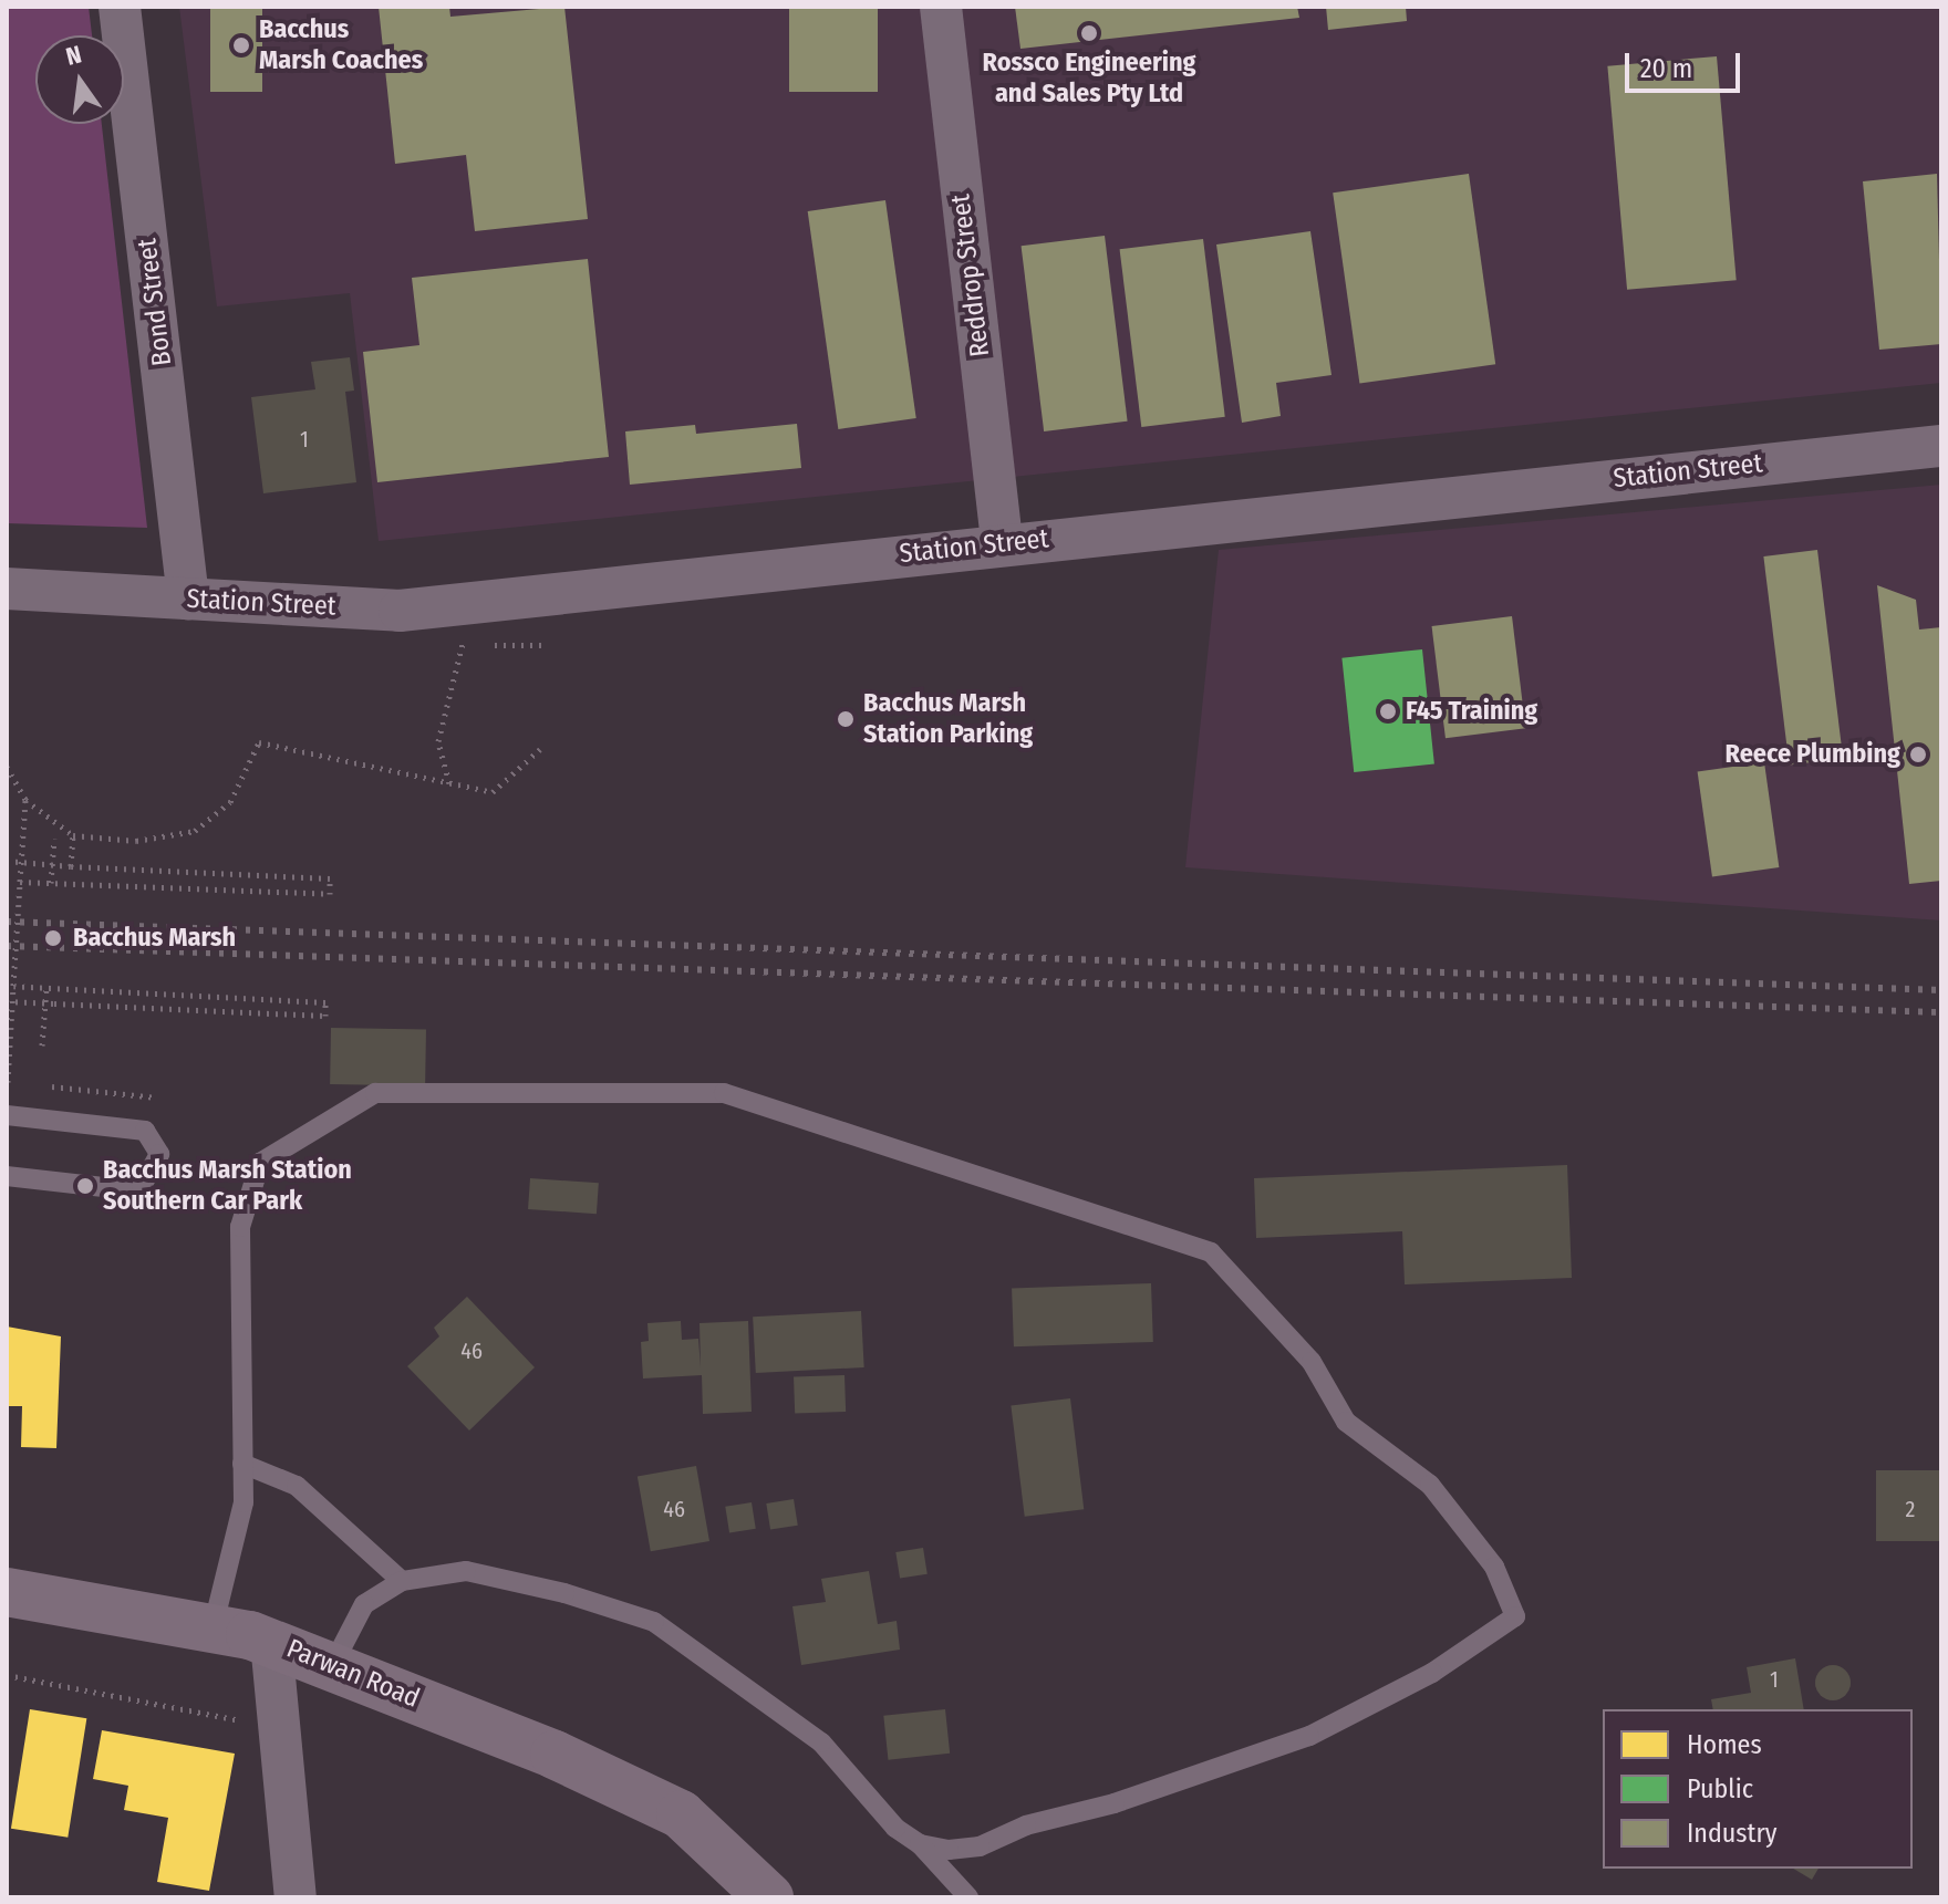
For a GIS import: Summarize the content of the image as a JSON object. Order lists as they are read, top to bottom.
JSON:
{
  "streets": {
    "main road": ["Parwan Road"],
    "street": ["Reddrop Street", "Bond Street", "Station Street"]
  },
  "crossings": [
    ["Reddrop Street", "Station Street"],
    ["Bond Street", "Station Street"]
  ],
  "places": [
    "Rossco Engineering and Sales Pty Ltd",
    "Bacchus Marsh Coaches",
    "F45 Training",
    "Bacchus Marsh Station Parking",
    "Reece Plumbing",
    "Bacchus Marsh",
    "Bacchus Marsh Station Southern Car Park"
  ],
  "house_numbers": [
    "1",
    "46",
    "46",
    "2",
    "1"
  ],
  "legend": ["Homes", "Public", "Industry"],
  "scale_bar": "20 m",
  "north": "top"
}
